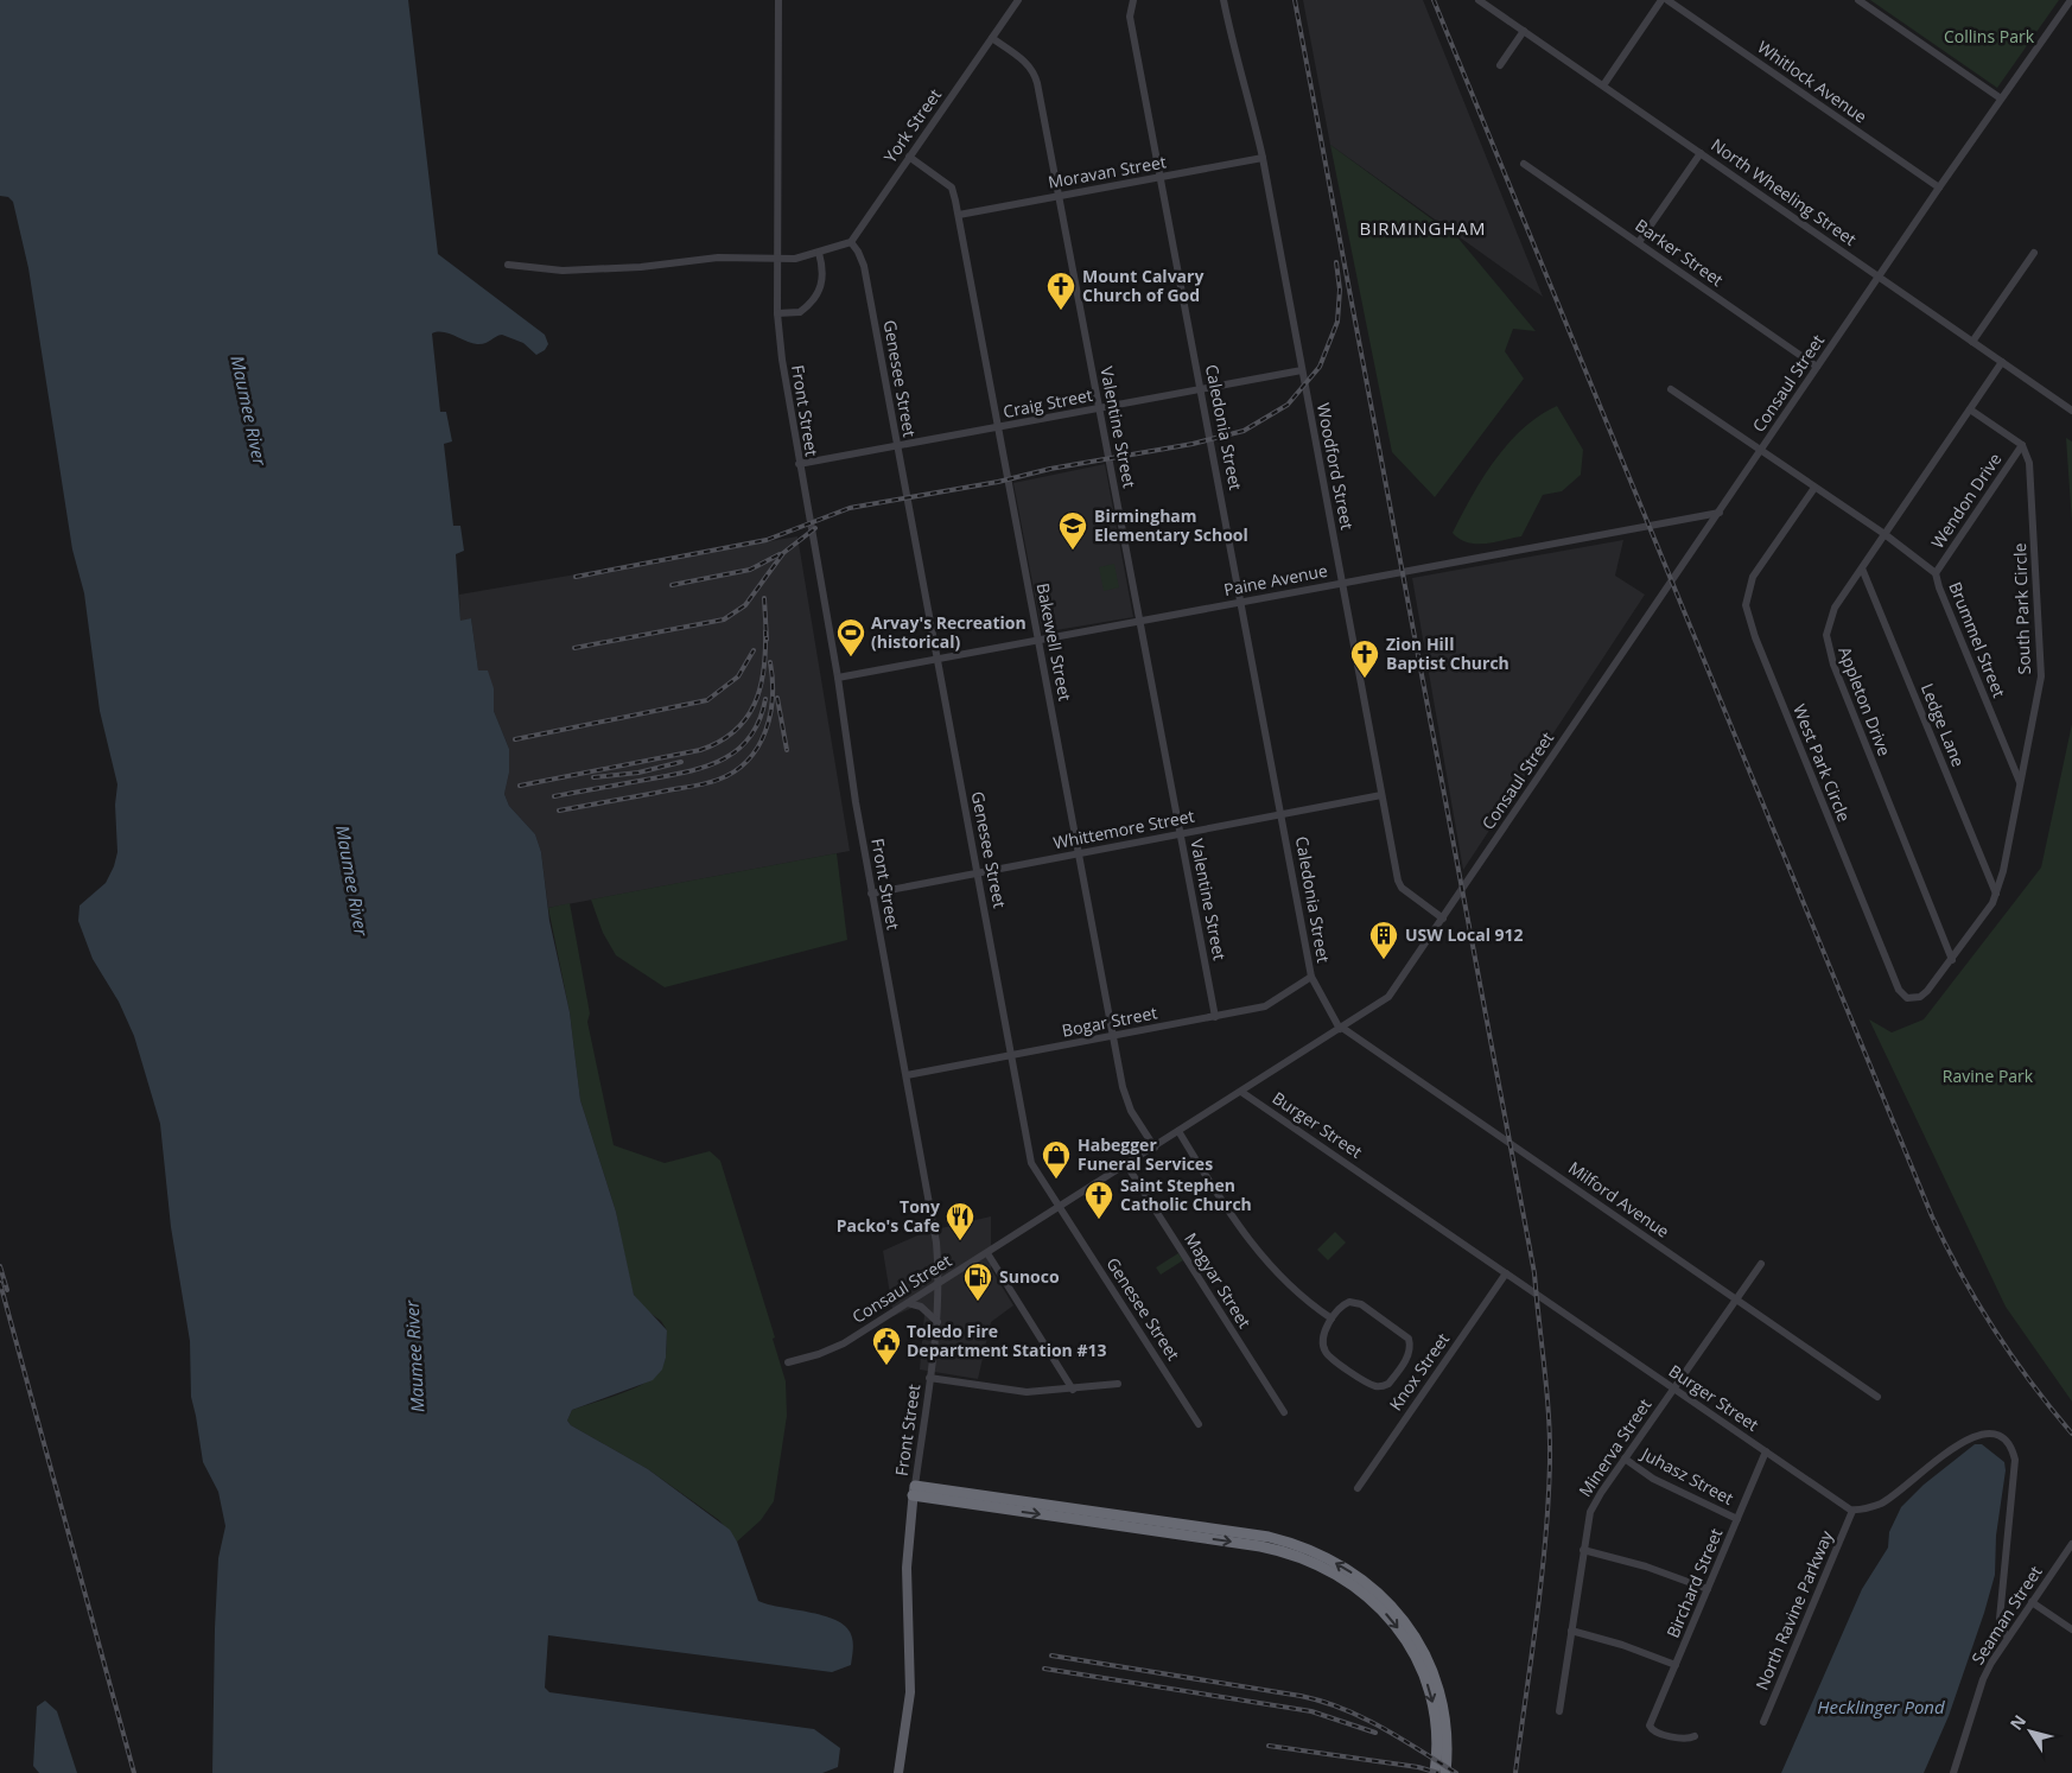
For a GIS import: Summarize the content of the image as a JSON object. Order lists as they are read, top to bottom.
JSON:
{
  "streets": {
    "main road": ["Front Street"],
    "street": [
      "Whitlock Avenue",
      "York Street",
      "Moravan Street",
      "North Wheeling Street",
      "Barker Street",
      "Genesee Street",
      "Consaul Street",
      "Craig Street",
      "Valentine Street",
      "Caledonia Street",
      "Woodford Street",
      "Wendon Drive",
      "Paine Avenue",
      "South Park Circle",
      "Brummel Street",
      "Bakewell Street",
      "Appleton Drive",
      "Ledge Lane",
      "West Park Circle",
      "Whittemore Street",
      "Bogar Street",
      "Burger Street",
      "Milford Avenue",
      "Magyar Street",
      "Knox Street",
      "Minerva Street",
      "Juhasz Street",
      "Birchard Street",
      "North Ravine Parkway",
      "Seaman Street"
    ]
  },
  "crossings": [
    ["Whitlock Avenue", "Consaul Street"],
    ["York Street", "Genesee Street"],
    ["York Street", "Valentine Street"],
    ["York Street", "Bakewell Street"],
    ["Moravan Street", "Valentine Street"],
    ["Moravan Street", "Caledonia Street"],
    ["Moravan Street", "Woodford Street"],
    ["Moravan Street", "Bakewell Street"],
    ["North Wheeling Street", "Consaul Street"],
    ["North Wheeling Street", "Appleton Drive"],
    ["Barker Street", "Consaul Street"],
    ["Genesee Street", "Consaul Street"],
    ["Genesee Street", "Craig Street"],
    ["Genesee Street", "Paine Avenue"],
    ["Genesee Street", "Whittemore Street"],
    ["Genesee Street", "Bogar Street"],
    ["Consaul Street", "Front Street"],
    ["Consaul Street", "Caledonia Street"],
    ["Consaul Street", "Woodford Street"],
    ["Consaul Street", "Paine Avenue"],
    ["Consaul Street", "Brummel Street"],
    ["Consaul Street", "Bakewell Street"],
    ["Consaul Street", "Burger Street"],
    ["Consaul Street", "Milford Avenue"],
    ["Consaul Street", "Magyar Street"],
    ["Craig Street", "Front Street"],
    ["Craig Street", "Valentine Street"],
    ["Craig Street", "Caledonia Street"],
    ["Craig Street", "Woodford Street"],
    ["Craig Street", "Bakewell Street"],
    ["Front Street", "Paine Avenue"],
    ["Front Street", "Whittemore Street"],
    ["Front Street", "Bogar Street"],
    ["Valentine Street", "Paine Avenue"],
    ["Valentine Street", "Whittemore Street"],
    ["Valentine Street", "Bogar Street"],
    ["Caledonia Street", "Paine Avenue"],
    ["Caledonia Street", "Whittemore Street"],
    ["Caledonia Street", "Bogar Street"],
    ["Caledonia Street", "Milford Avenue"],
    ["Woodford Street", "Paine Avenue"],
    ["Woodford Street", "Whittemore Street"],
    ["Wendon Drive", "South Park Circle"],
    ["Wendon Drive", "Brummel Street"],
    ["Paine Avenue", "Bakewell Street"],
    ["South Park Circle", "Brummel Street"],
    ["South Park Circle", "Appleton Drive"],
    ["South Park Circle", "Ledge Lane"],
    ["South Park Circle", "West Park Circle"],
    ["Brummel Street", "Appleton Drive"],
    ["Brummel Street", "West Park Circle"],
    ["Bakewell Street", "Whittemore Street"],
    ["Bakewell Street", "Bogar Street"],
    ["Appleton Drive", "Ledge Lane"],
    ["Appleton Drive", "West Park Circle"],
    ["Burger Street", "Knox Street"],
    ["Burger Street", "Minerva Street"],
    ["Burger Street", "Birchard Street"],
    ["Burger Street", "North Ravine Parkway"],
    ["Milford Avenue", "Minerva Street"],
    ["Minerva Street", "Juhasz Street"],
    ["Juhasz Street", "Birchard Street"]
  ],
  "districts": ["BIRMINGHAM"],
  "water": ["Maumee River", "Hecklinger Pond"],
  "parks": ["Collins Park", "Ravine Park"],
  "places": {
    "church": ["Mount Calvary Church of God", "Zion Hill Baptist Church", "Saint Stephen Catholic Church"],
    "school or university": ["Birmingham Elementary School"],
    "sports": ["Arvay's Recreation (historical)"],
    "building": ["USW Local 912"],
    "shop": ["Habegger Funeral Services"],
    "restaurant": ["Tony Packo's Cafe"],
    "fuel station": ["Sunoco"],
    "public building": ["Toledo Fire Department Station #13"]
  },
  "north": "top left"
}
